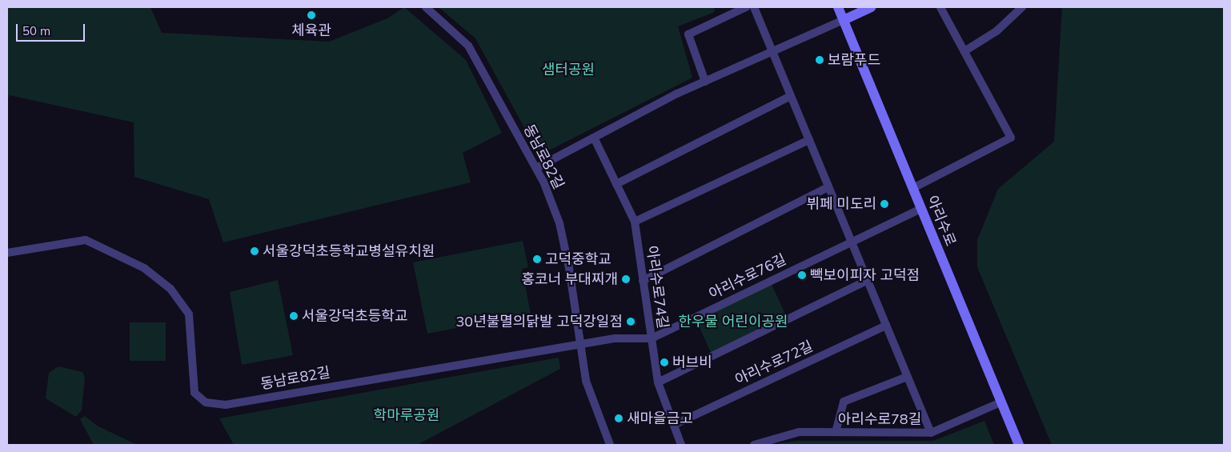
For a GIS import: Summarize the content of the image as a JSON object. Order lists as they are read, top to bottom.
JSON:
{
  "streets": {
    "main road": ["아리수로"],
    "street": [
      "동남로82길",
      "아리수로76길",
      "아리수로74길",
      "아리수로72길",
      "아리수로78길"
    ]
  },
  "crossings": [
    ["동남로82길", "아리수로76길"],
    ["아리수로", "아리수로76길"],
    ["아리수로", "아리수로78길"],
    ["아리수로76길", "아리수로74길"],
    ["아리수로74길", "아리수로72길"]
  ],
  "parks": ["샘터공원", "한우물 어린이공원", "학마루공원"],
  "places": [
    "체육관",
    "보람푸드",
    "뷔페 미도리",
    "서울강덕초등학교병설유치원",
    "고덕중학교",
    "빽보이피자 고덕점",
    "홍코너 부대찌개",
    "서울강덕초등학교",
    "30년불멸의닭발 고덕강일점",
    "버브비",
    "새마을금고"
  ],
  "scale_bar": "50 m"
}
